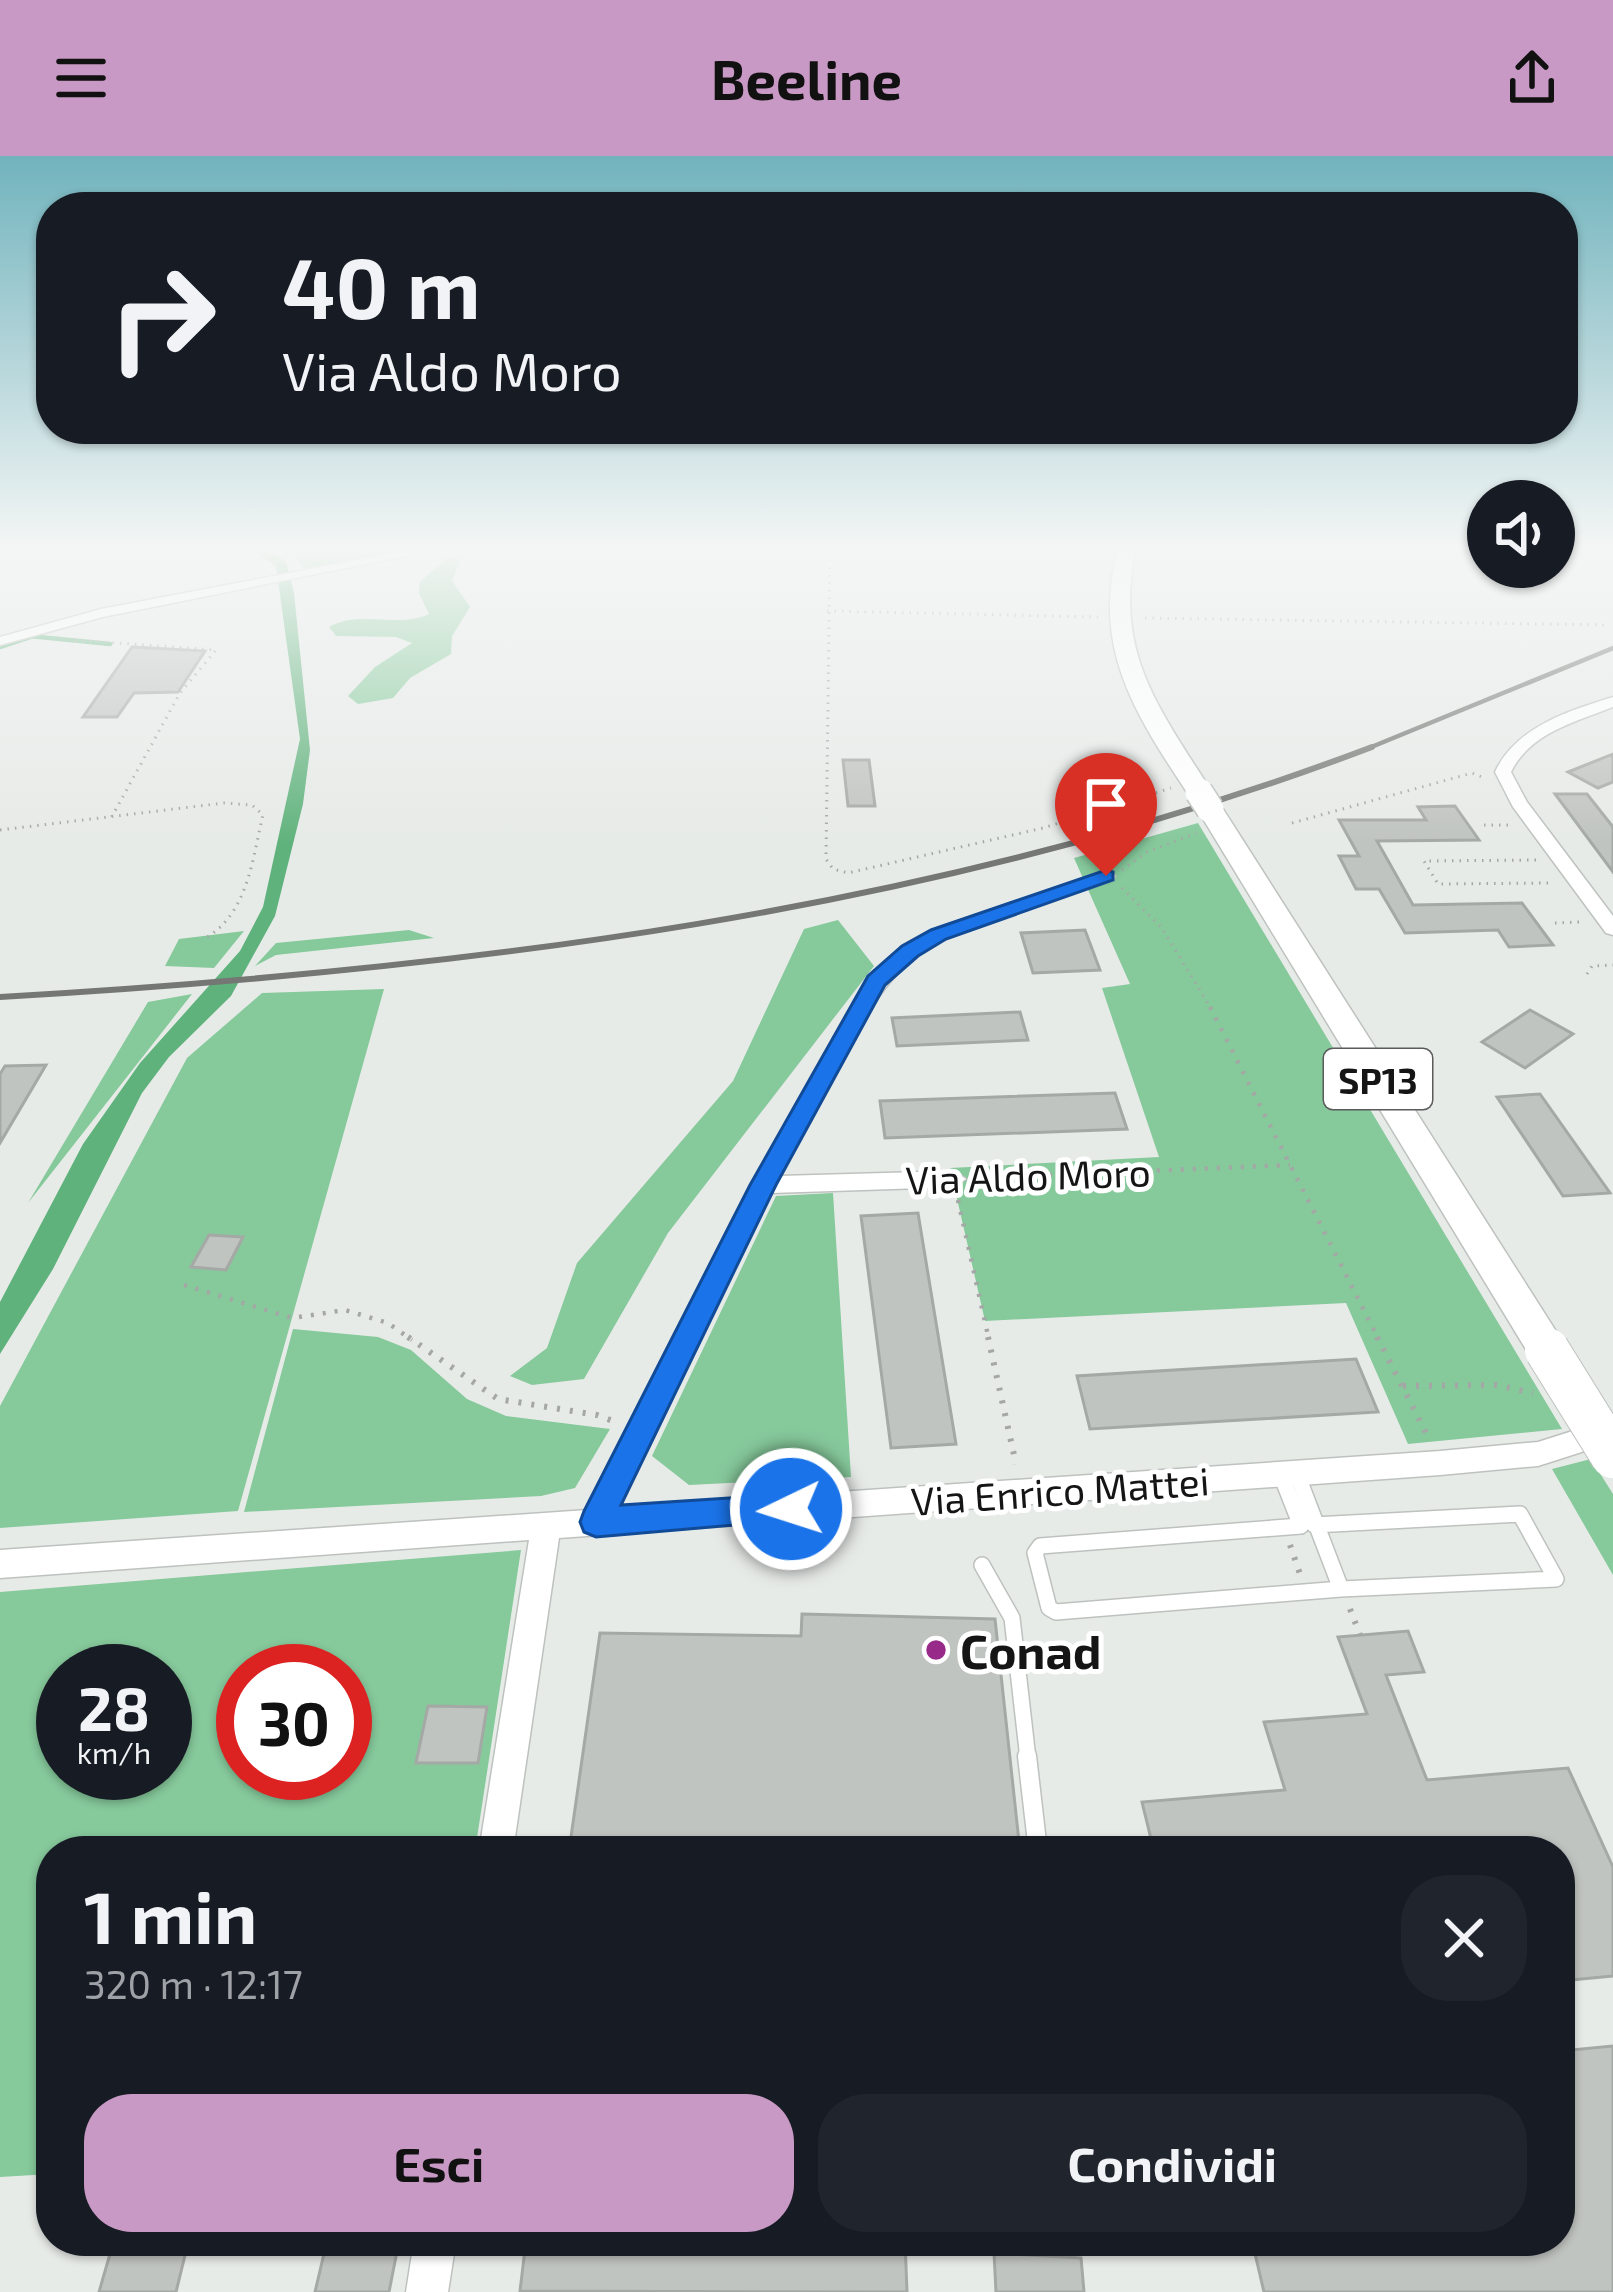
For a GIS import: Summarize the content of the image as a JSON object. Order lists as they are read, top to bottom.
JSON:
{
  "streets": {
    "main road": ["SP13"],
    "street": ["Via Aldo Moro", "Via Enrico Mattei"]
  },
  "places": ["Conad"],
  "page": {
    "header": "Beeline",
    "turn": ["40 m", "Via Aldo Moro"],
    "speed": "28 km/h",
    "limit": "30",
    "heading": ["1 min", "320 m · 12:17"],
    "buttons": ["Esci", "Condividi"]
  }
}
